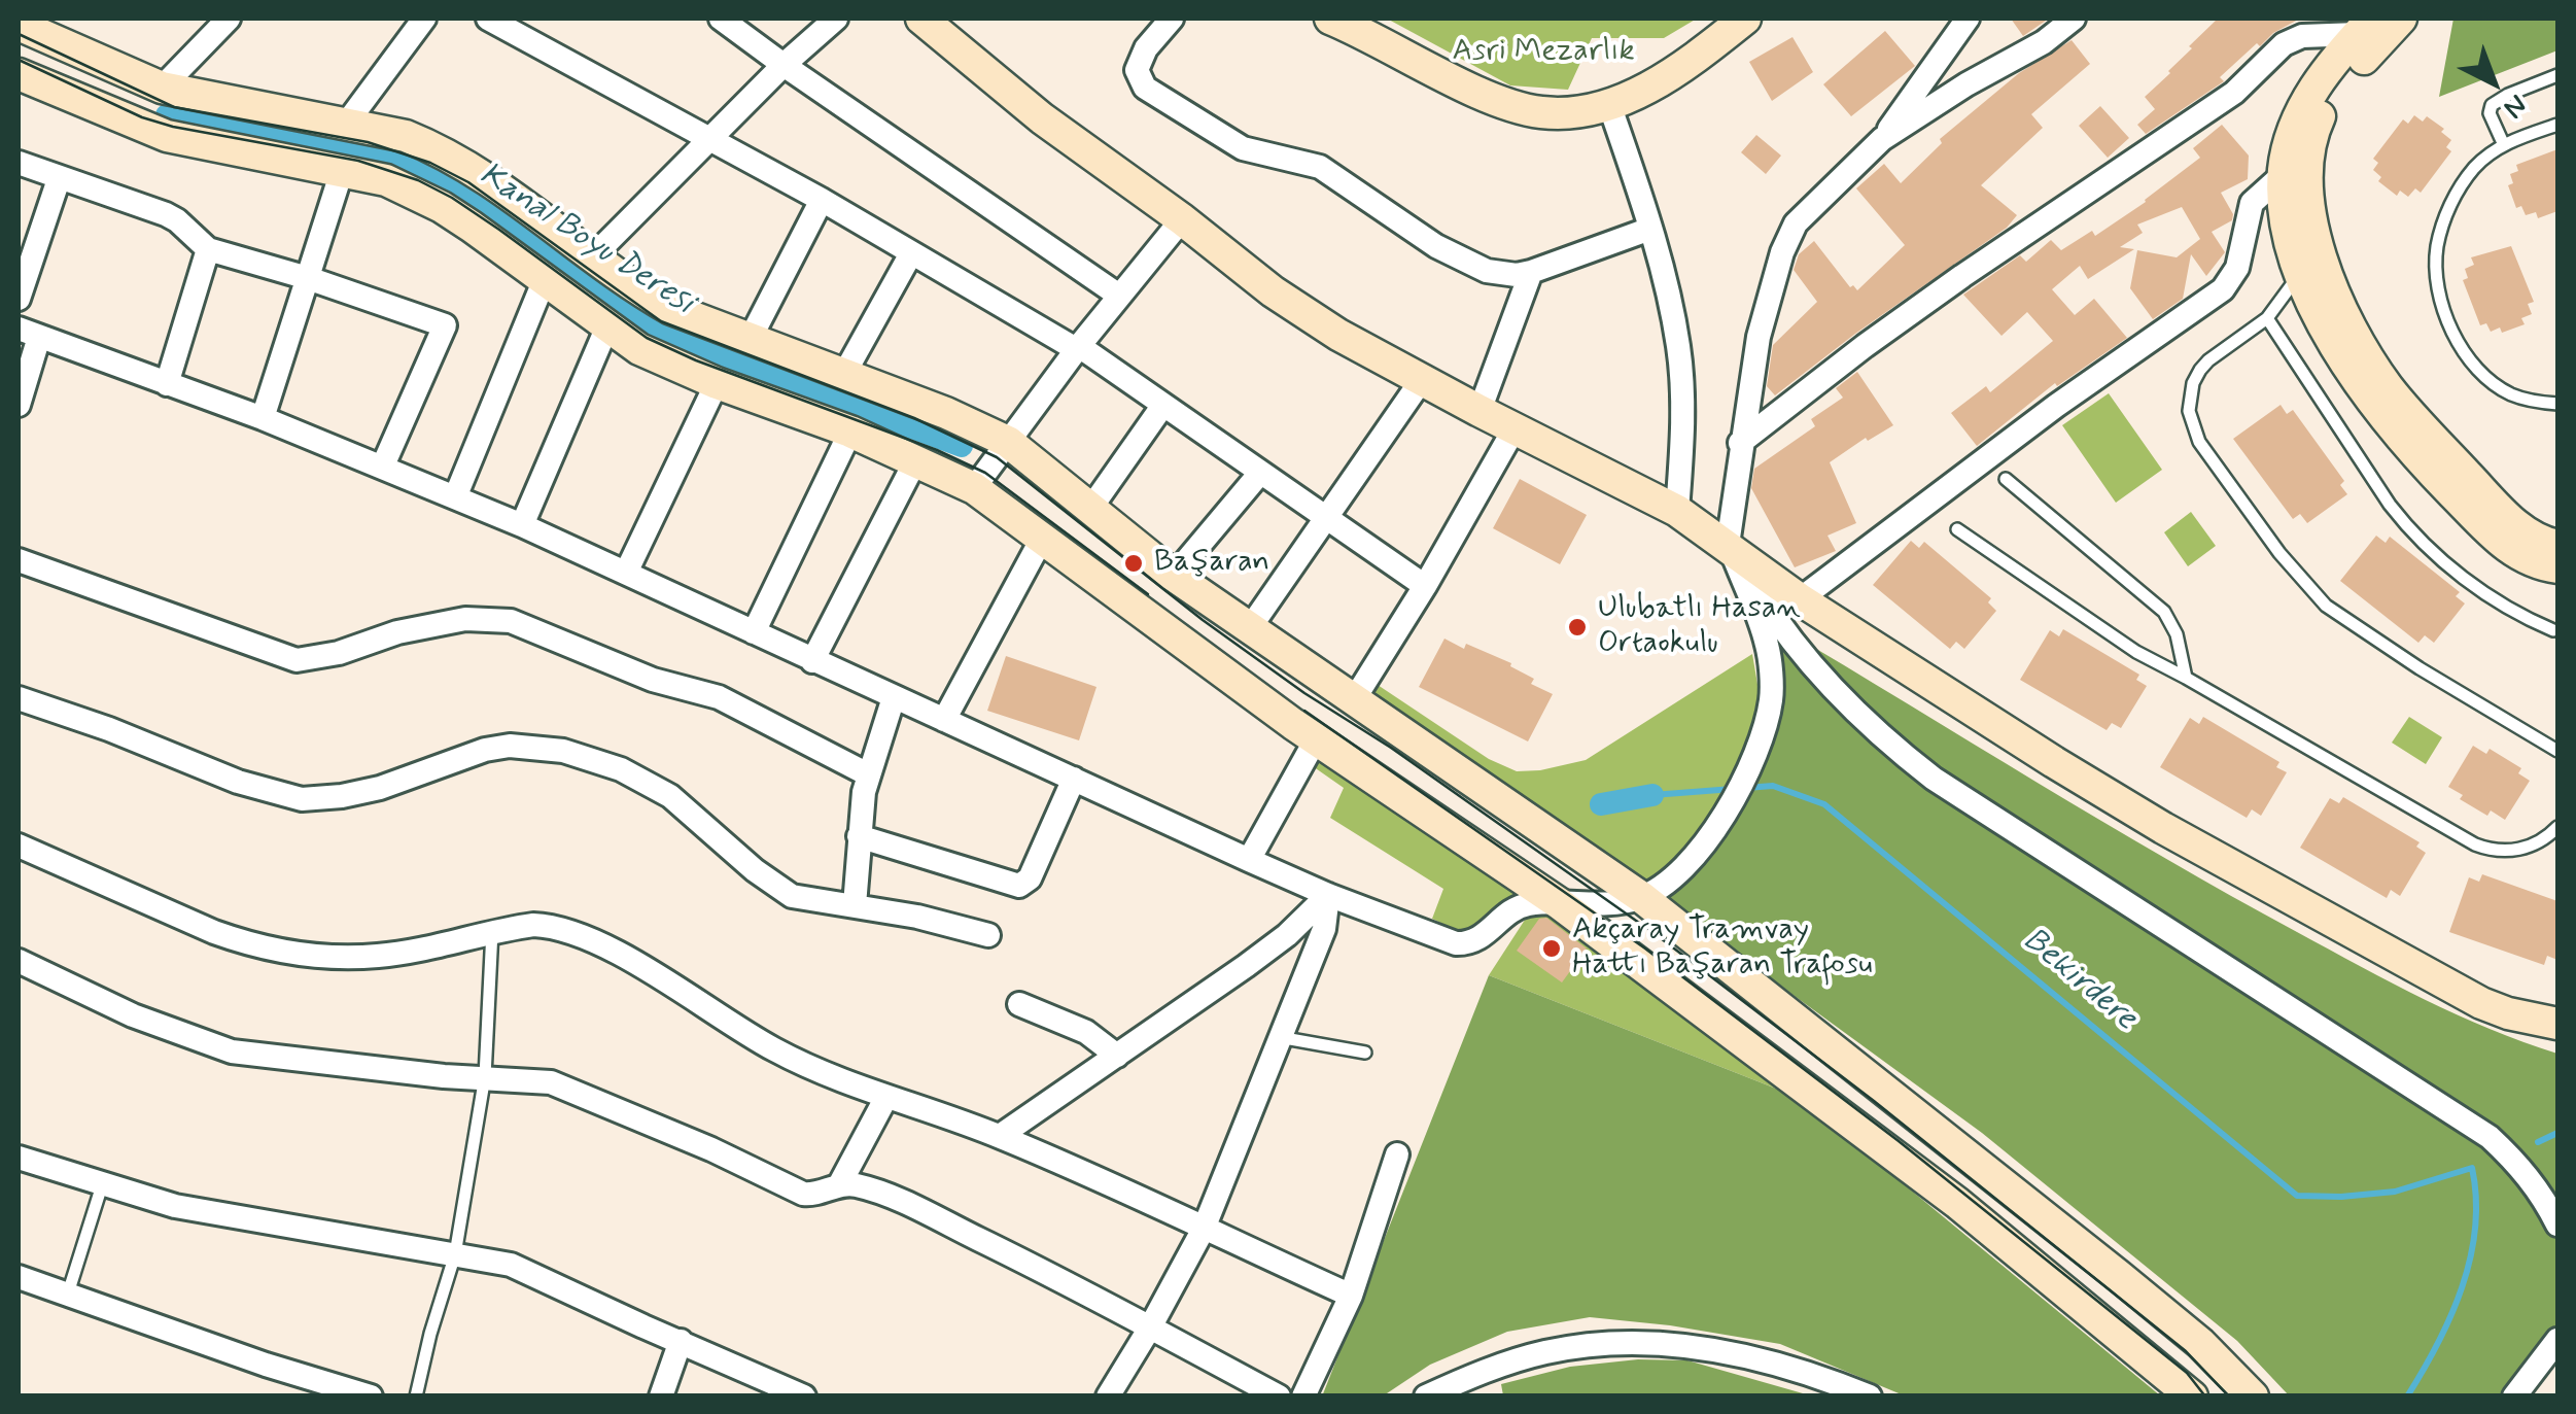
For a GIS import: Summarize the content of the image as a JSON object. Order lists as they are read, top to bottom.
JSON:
{
  "water": ["Kanal Boyu Deresi", "Bekirdere"],
  "parks": ["Asri Mezarlık"],
  "places": ["Başaran", "Ulubatlı Hasan Ortaokulu", "Akçaray Tramvay Hattı Başaran Trafosu"],
  "north": "bottom right"
}
